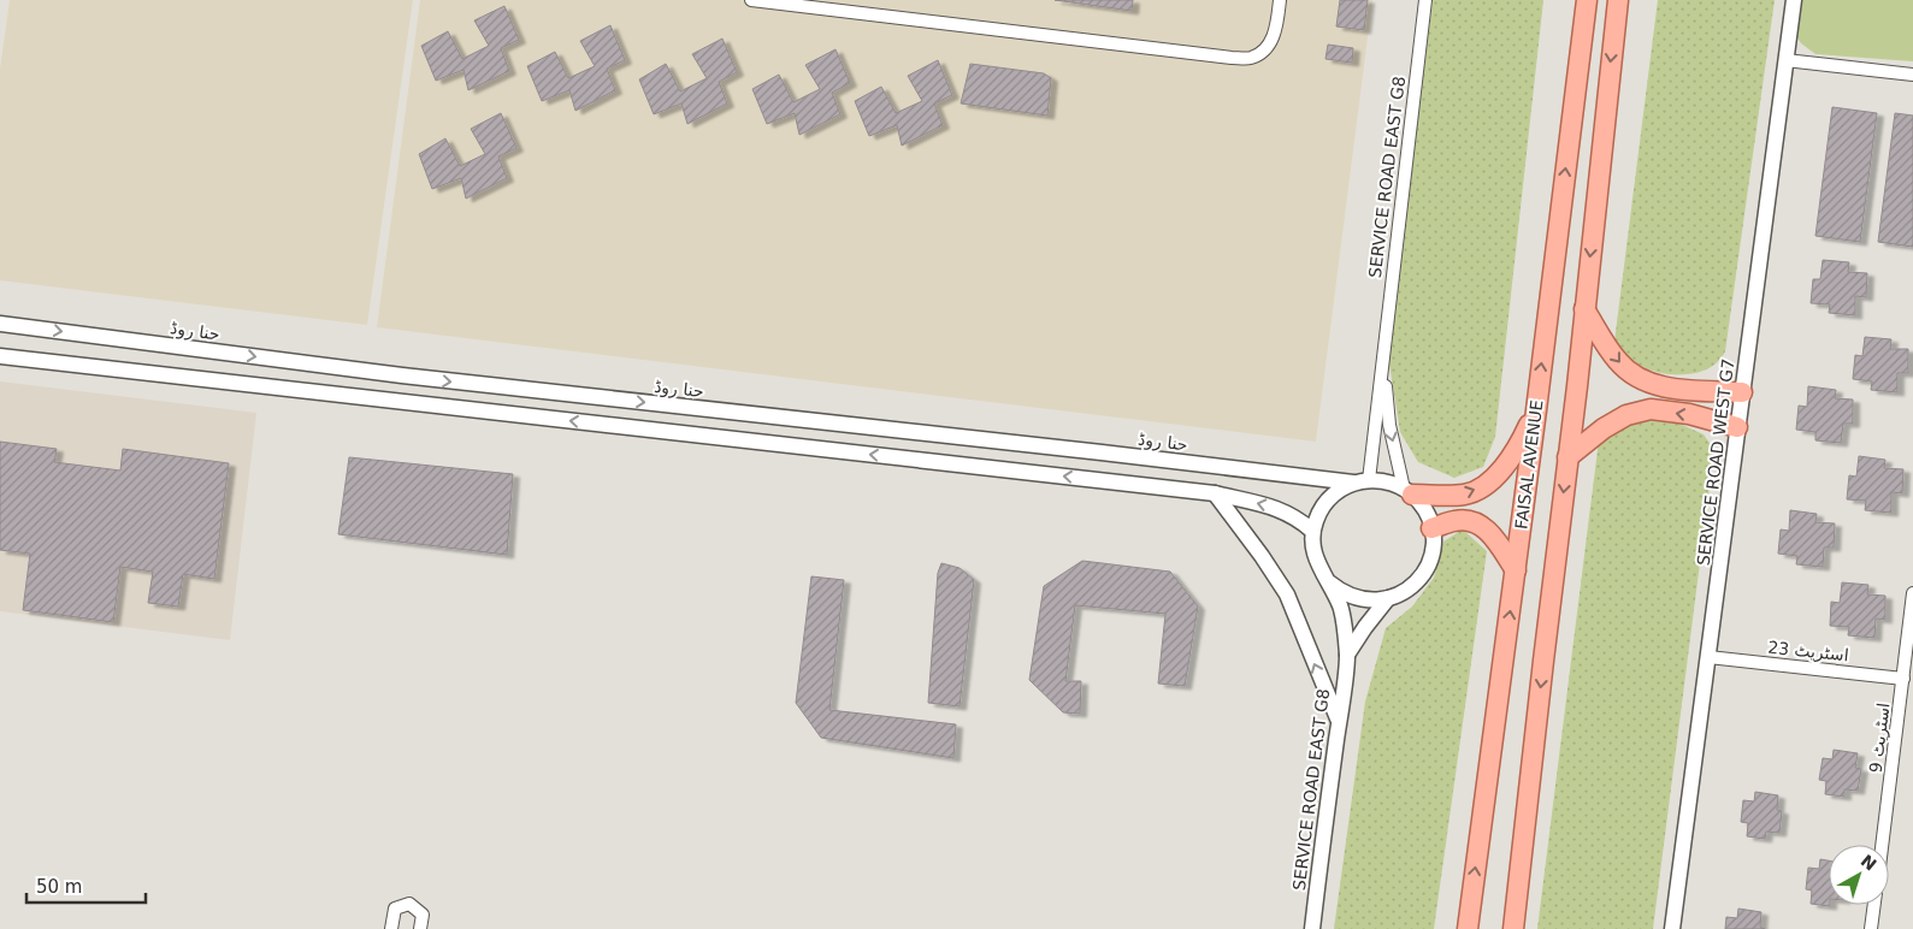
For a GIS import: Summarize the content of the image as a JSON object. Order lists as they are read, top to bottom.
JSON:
{
  "streets": {
    "main road": ["FAISAL AVENUE"],
    "street": [
      "SERVICE ROAD EAST G8",
      "حنا روڈ",
      "SERVICE ROAD WEST G7",
      "اسٹریٹ 23",
      "اسٹریٹ 9"
    ]
  },
  "crossings": [
    ["SERVICE ROAD EAST G8", "حنا روڈ"],
    ["SERVICE ROAD WEST G7", "اسٹریٹ 23"],
    ["اسٹریٹ 23", "اسٹریٹ 9"]
  ],
  "scale_bar": "50 m",
  "north": "top right"
}
